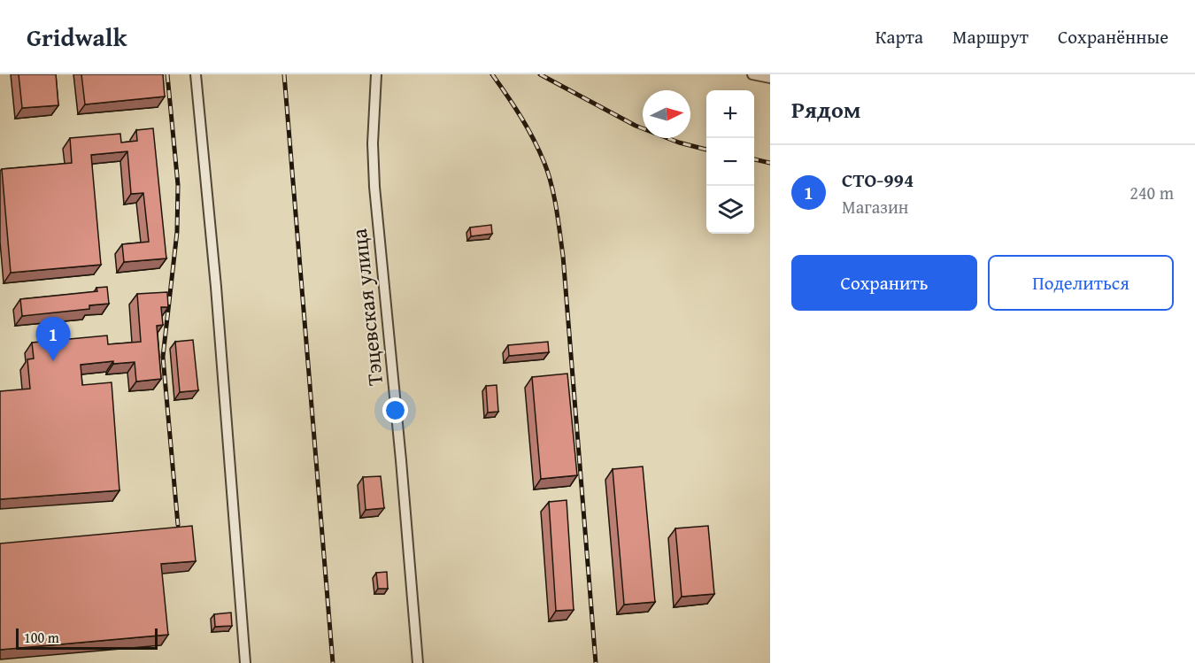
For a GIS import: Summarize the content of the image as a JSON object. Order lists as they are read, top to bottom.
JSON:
{
  "streets": {
    "street": ["Тэцевская улица"]
  },
  "scale_bar": "100 m",
  "north": "right",
  "page": {
    "header": "Gridwalk",
    "nav": ["Карта", "Маршрут", "Сохранённые"],
    "heading": "Рядом",
    "map_buttons": ["+", "−"],
    "list": [
      {
        "mark": "1",
        "name": "СТО-994",
        "note": "Магазин",
        "value": "240 m"
      }
    ],
    "buttons": ["Сохранить", "Поделиться"],
    "pins": "1",
    "scale": "100 m"
  }
}
